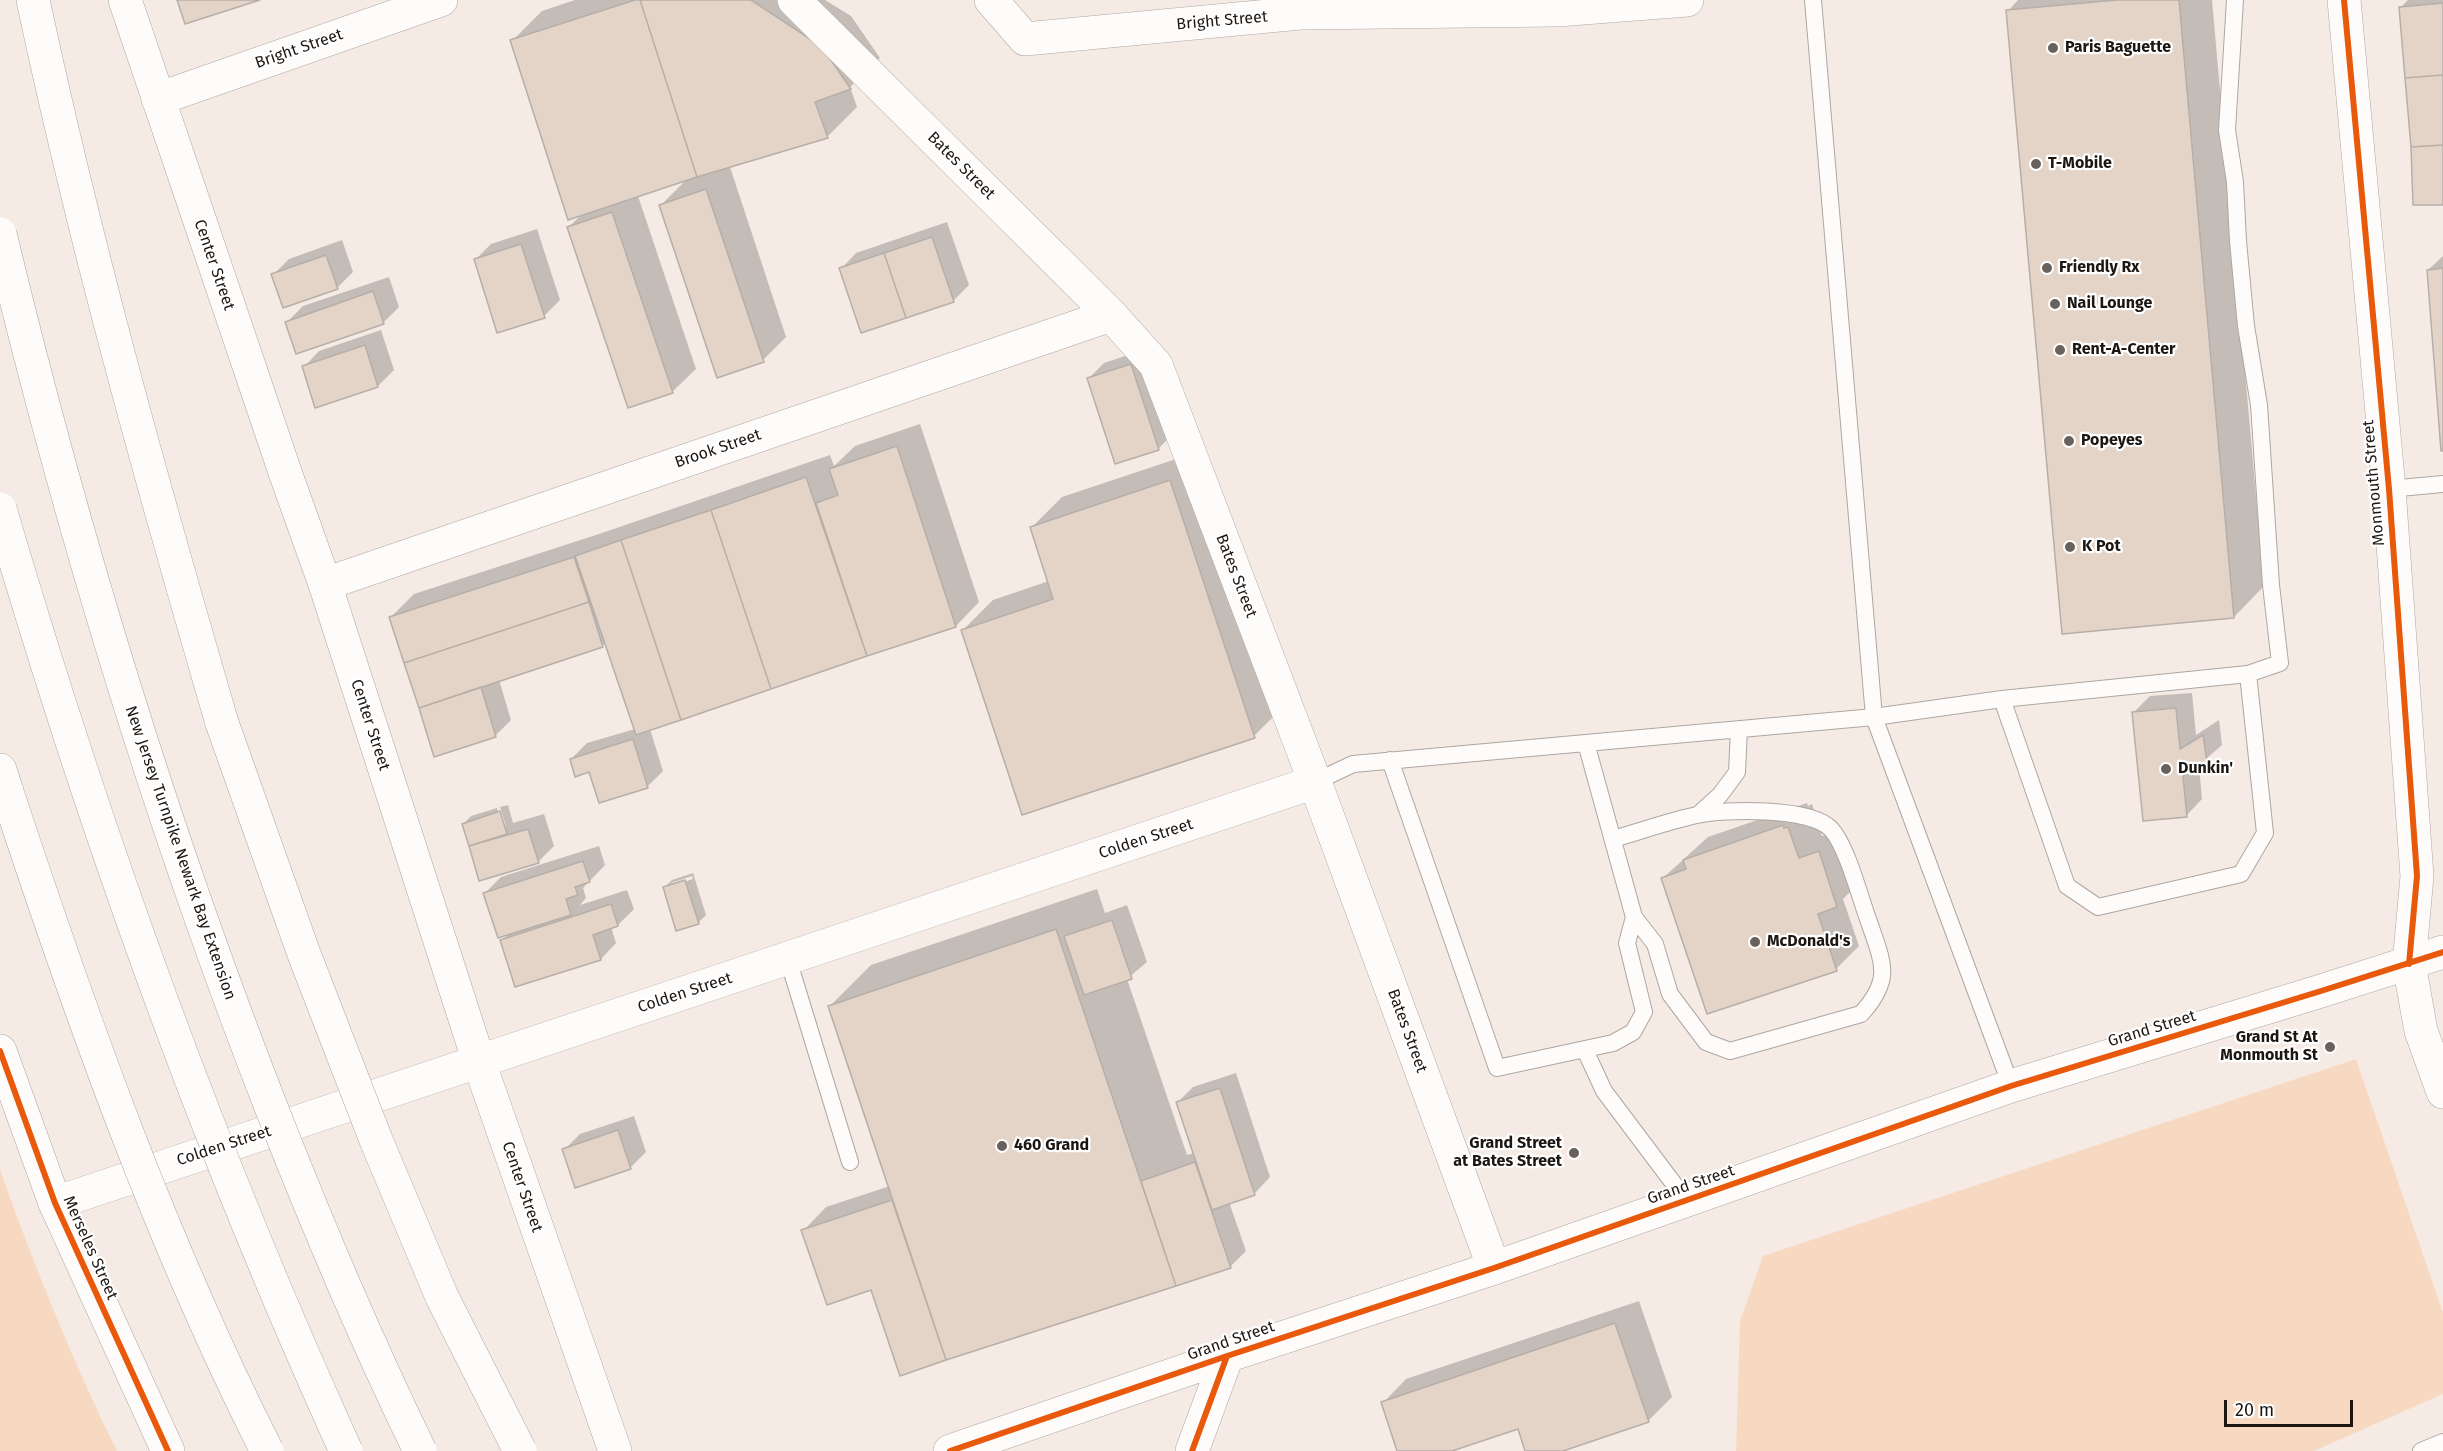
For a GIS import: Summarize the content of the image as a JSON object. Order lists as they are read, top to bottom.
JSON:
{
  "streets": {
    "main road": [
      "Bright Street",
      "Bates Street",
      "Center Street",
      "Brook Street",
      "Monmouth Street",
      "Colden Street",
      "New Jersey Turnpike Newark Bay Extension",
      "Grand Street",
      "Merseles Street"
    ]
  },
  "crossings": [
    ["Bright Street", "Center Street"],
    ["Bates Street", "Brook Street"],
    ["Bates Street", "Colden Street"],
    ["Bates Street", "Grand Street"],
    ["Center Street", "Brook Street"],
    ["Center Street", "Colden Street"],
    ["Monmouth Street", "Grand Street"],
    ["Colden Street", "Merseles Street"]
  ],
  "places": [
    "Paris Baguette",
    "T-Mobile",
    "Friendly Rx",
    "Nail Lounge",
    "Rent-A-Center",
    "Popeyes",
    "K Pot",
    "Dunkin'",
    "McDonald's",
    "Grand St At Monmouth St",
    "460 Grand",
    "Grand Street at Bates Street"
  ],
  "scale_bar": "20 m"
}
